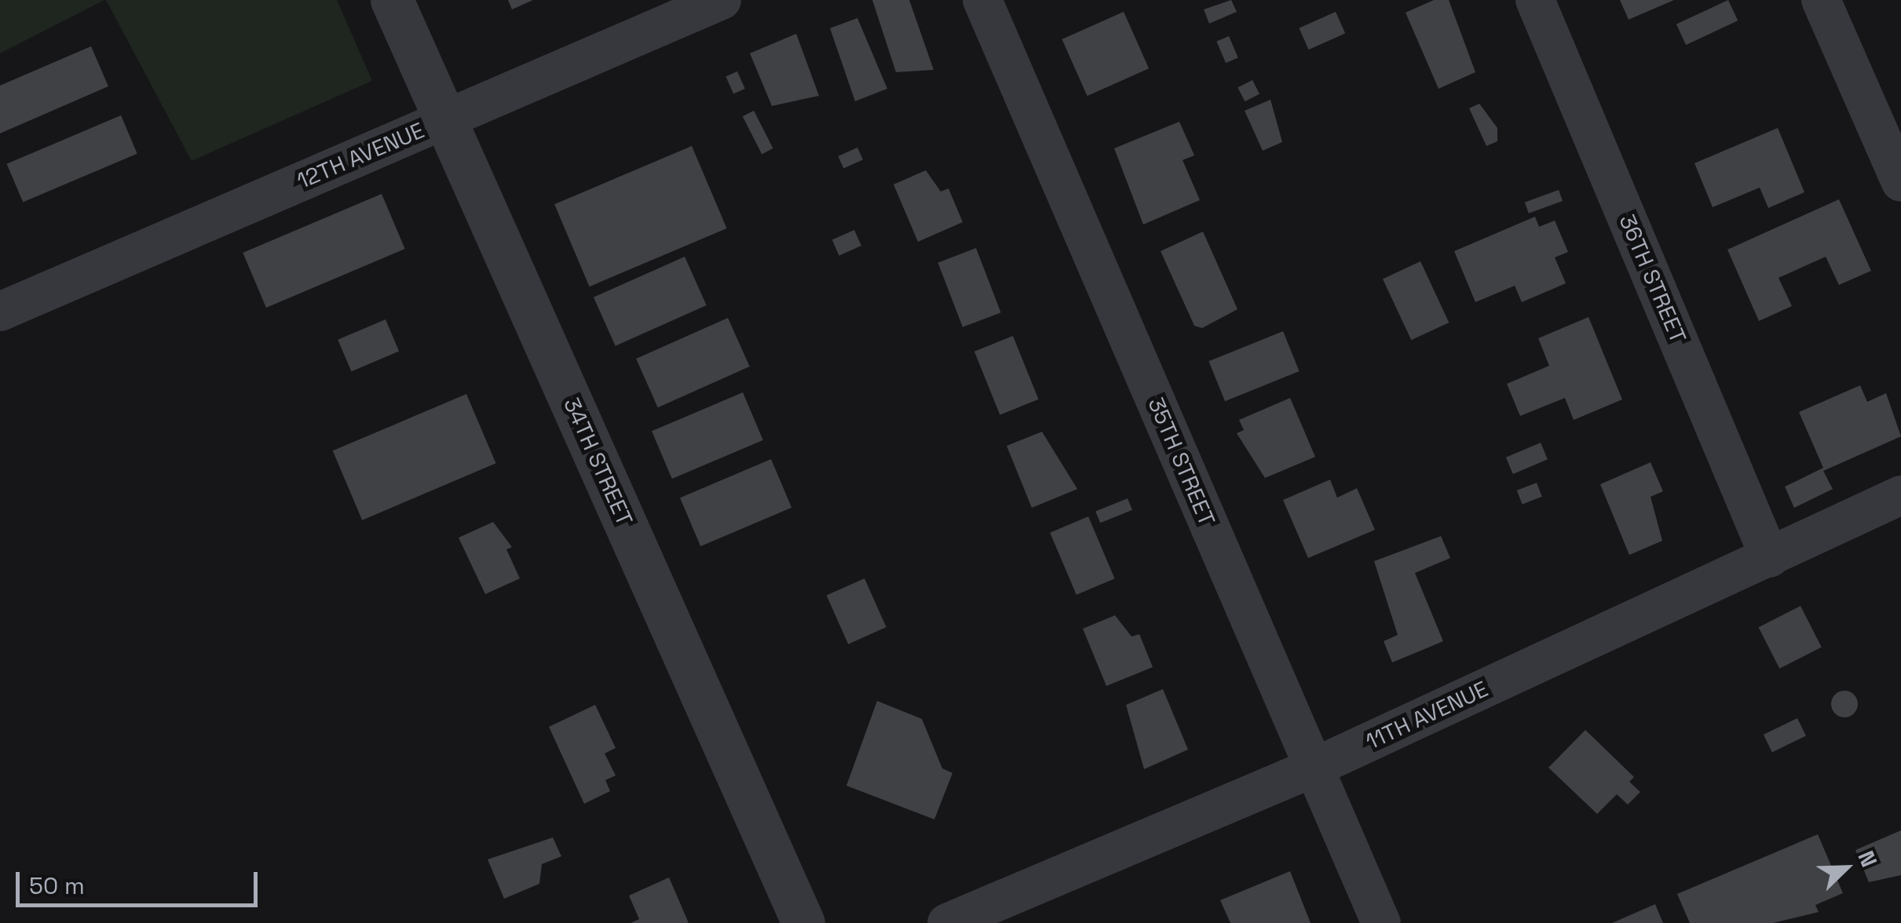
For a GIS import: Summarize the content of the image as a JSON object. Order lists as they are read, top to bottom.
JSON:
{
  "streets": {
    "street": [
      "12TH AVENUE",
      "36TH STREET",
      "34TH STREET",
      "35TH STREET",
      "11TH AVENUE"
    ]
  },
  "crossings": [
    ["12TH AVENUE", "34TH STREET"],
    ["36TH STREET", "11TH AVENUE"],
    ["35TH STREET", "11TH AVENUE"]
  ],
  "scale_bar": "50 m",
  "north": "top right"
}
